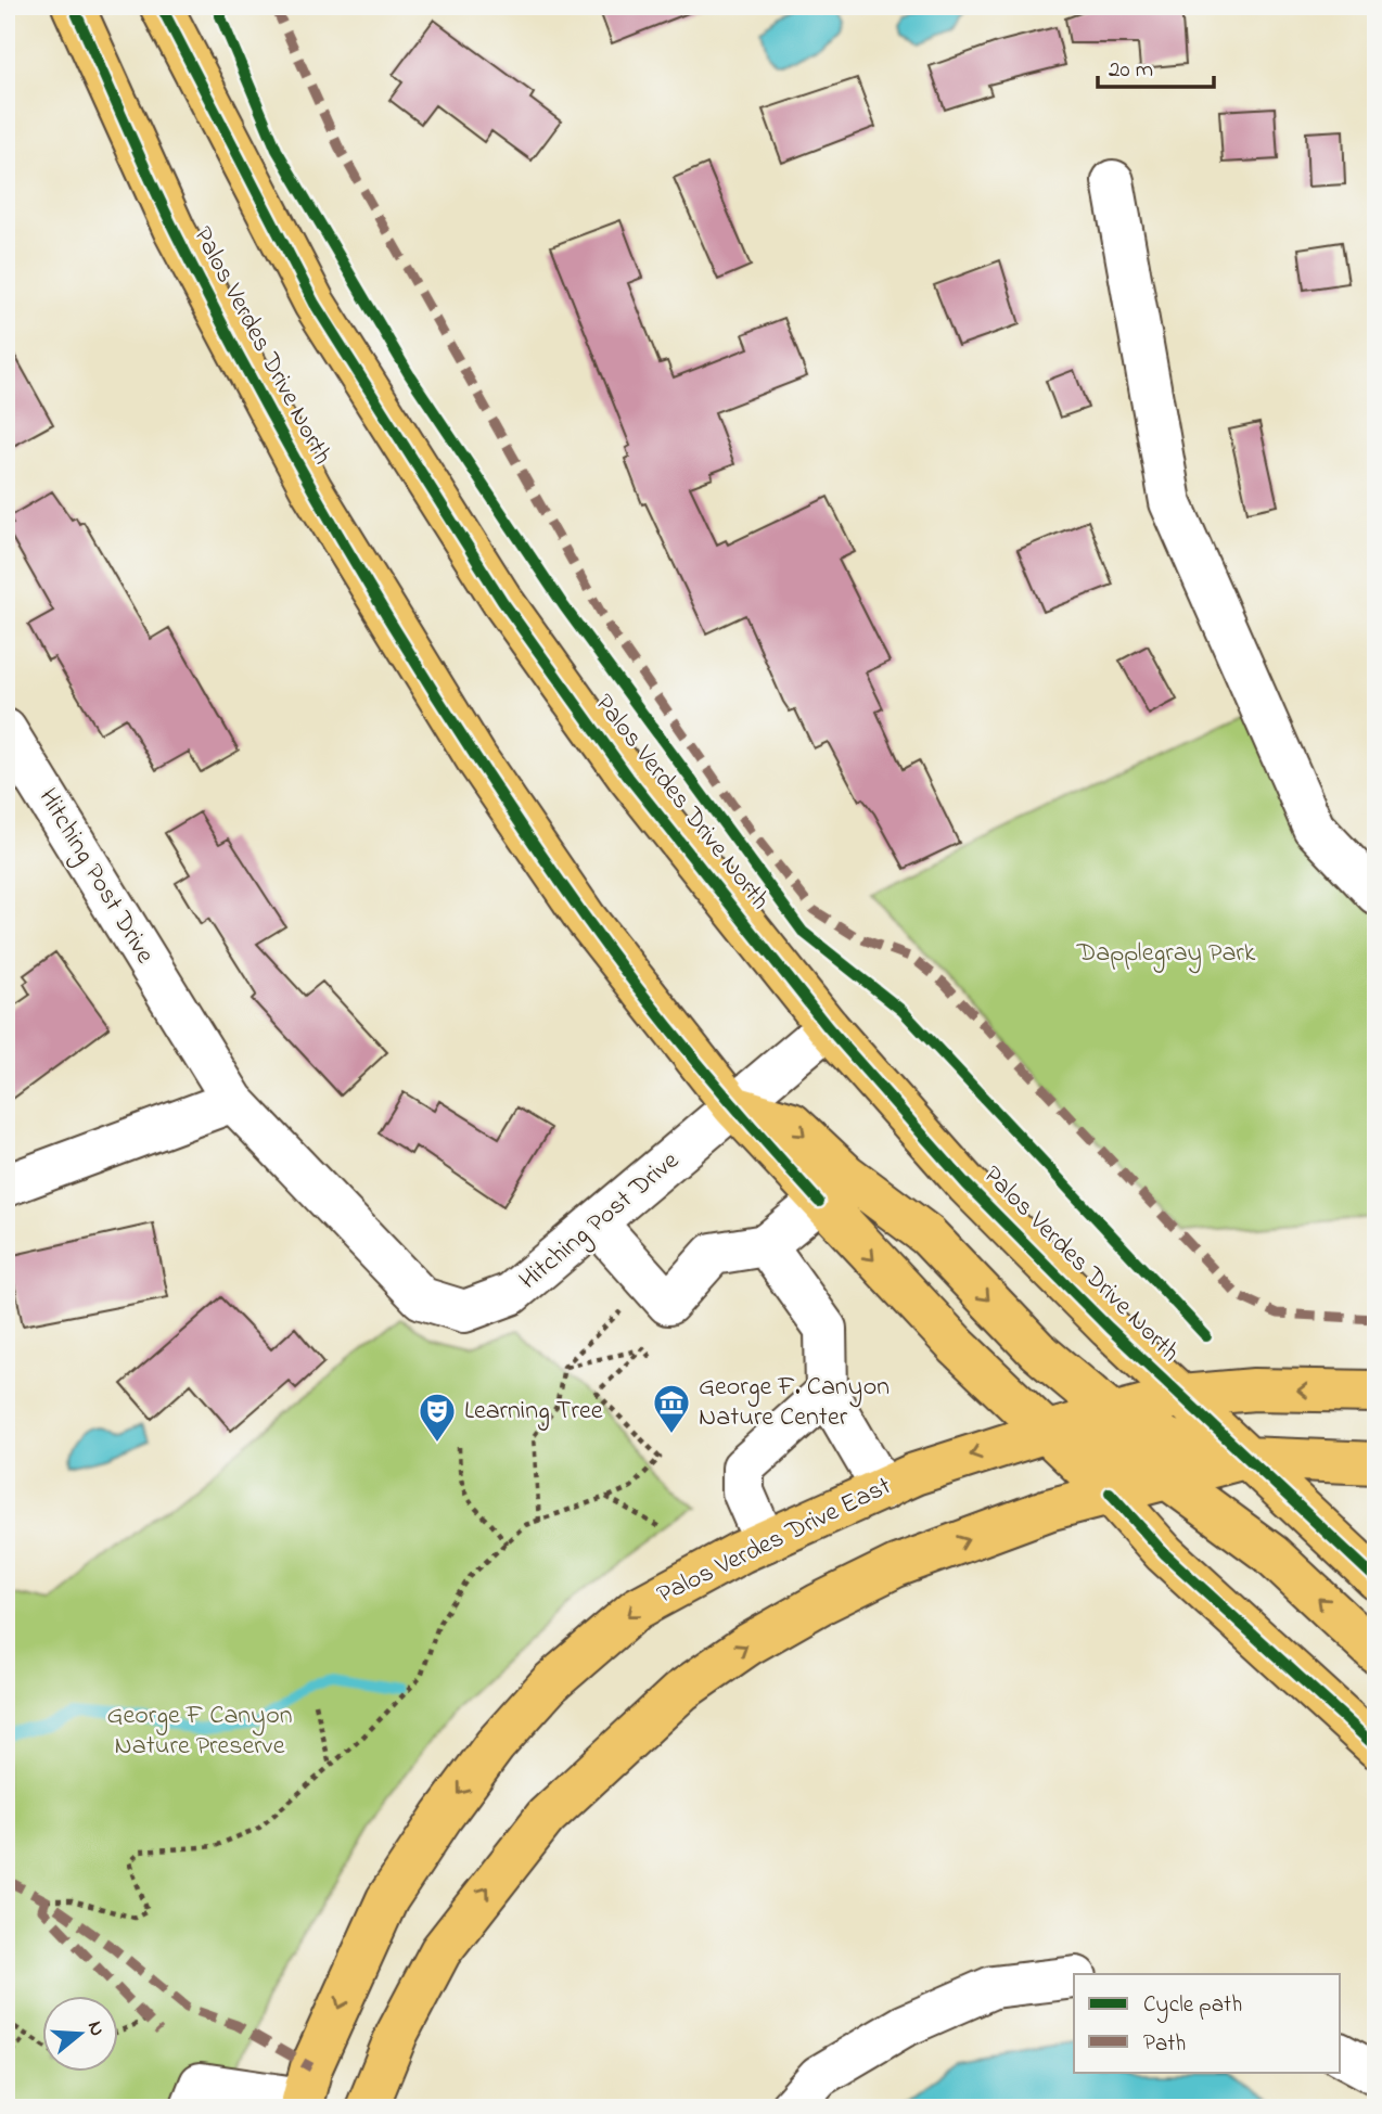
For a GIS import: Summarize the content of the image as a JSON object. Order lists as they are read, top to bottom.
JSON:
{
  "streets": {
    "main road": ["Palos Verdes Drive North", "Palos Verdes Drive East"],
    "street": ["Hitching Post Drive"]
  },
  "crossings": [
    ["Palos Verdes Drive North", "Hitching Post Drive"],
    ["Palos Verdes Drive North", "Palos Verdes Drive East"]
  ],
  "parks": ["Dapplegray Park", "George F Canyon Nature Preserve"],
  "places": {
    "museum": ["George F. Canyon Nature Center"],
    "theatre": ["Learning Tree"]
  },
  "legend": ["Cycle path", "Path"],
  "scale_bar": "20 m",
  "north": "right"
}
